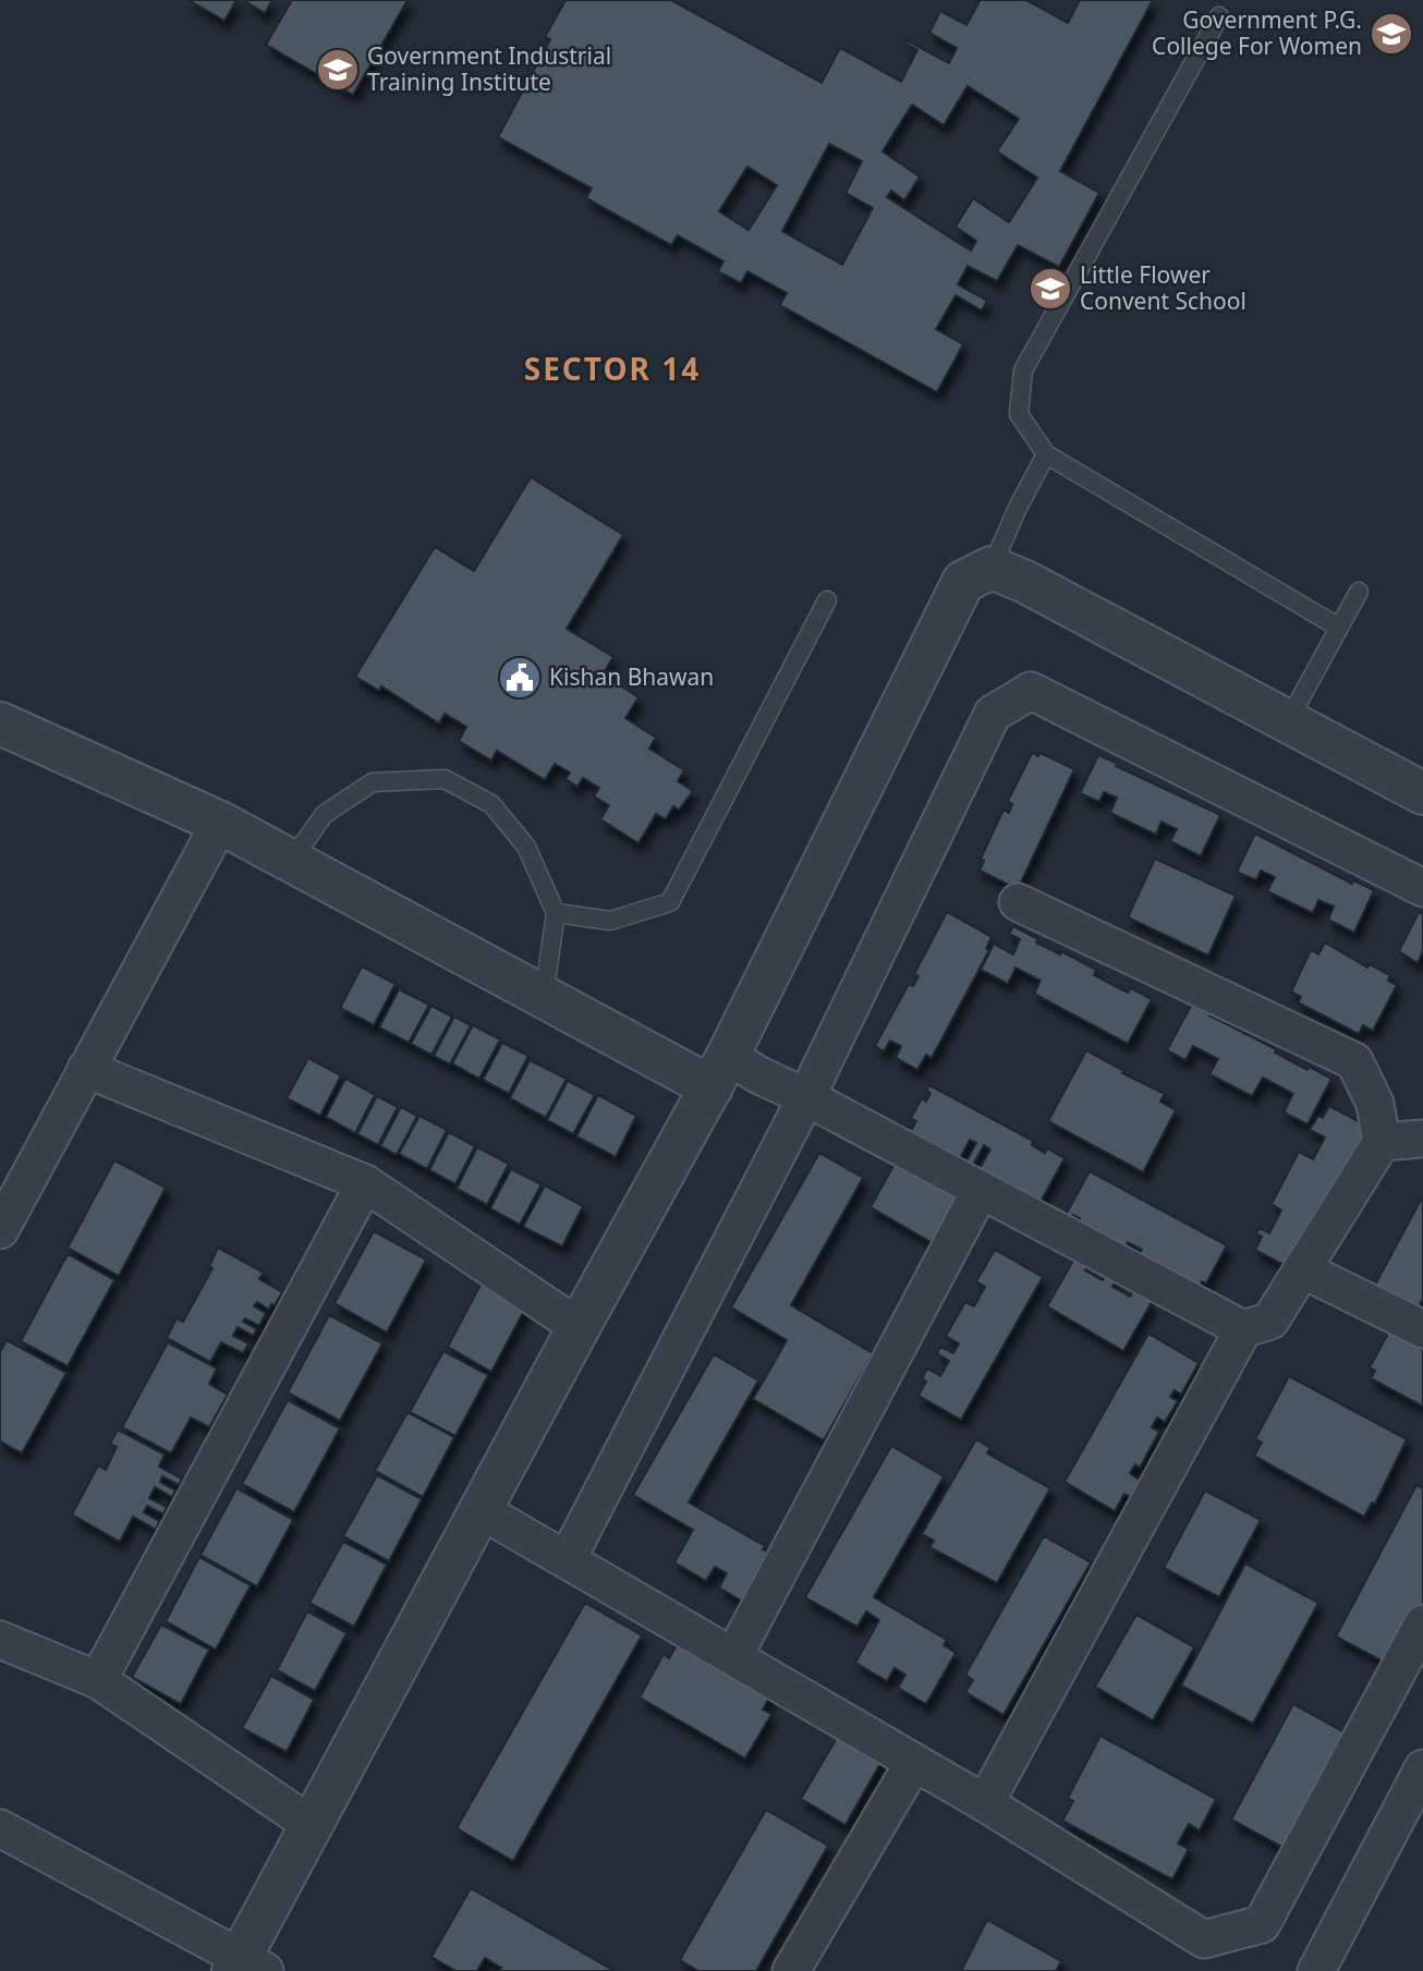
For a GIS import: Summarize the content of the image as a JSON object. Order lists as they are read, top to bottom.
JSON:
{
  "districts": ["SECTOR 14"],
  "places": {
    "school or university": ["Government P.G. College For Women", "Government Industrial Training Institute", "Little Flower Convent School"],
    "public building": ["Kishan Bhawan"]
  }
}
